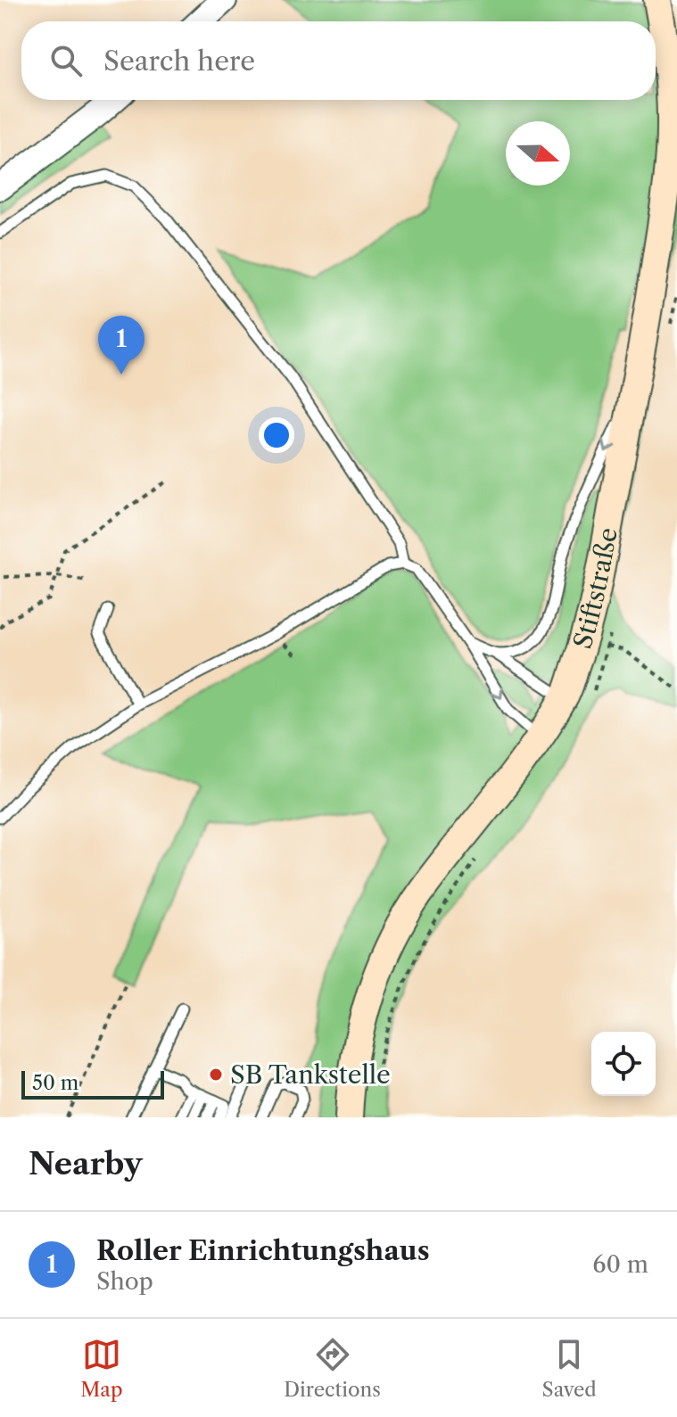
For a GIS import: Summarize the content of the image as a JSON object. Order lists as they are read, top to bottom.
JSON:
{
  "streets": {
    "main road": ["Stiftstraße"]
  },
  "places": ["SB Tankstelle"],
  "scale_bar": "50 m",
  "north": "right",
  "page": {
    "search": "Search here",
    "pins": "1",
    "scale": "50 m",
    "heading": "Nearby",
    "list": [
      {
        "mark": "1",
        "name": "Roller Einrichtungshaus",
        "note": "Shop",
        "value": "60 m"
      }
    ],
    "nav": ["Map", "Directions", "Saved"]
  }
}
